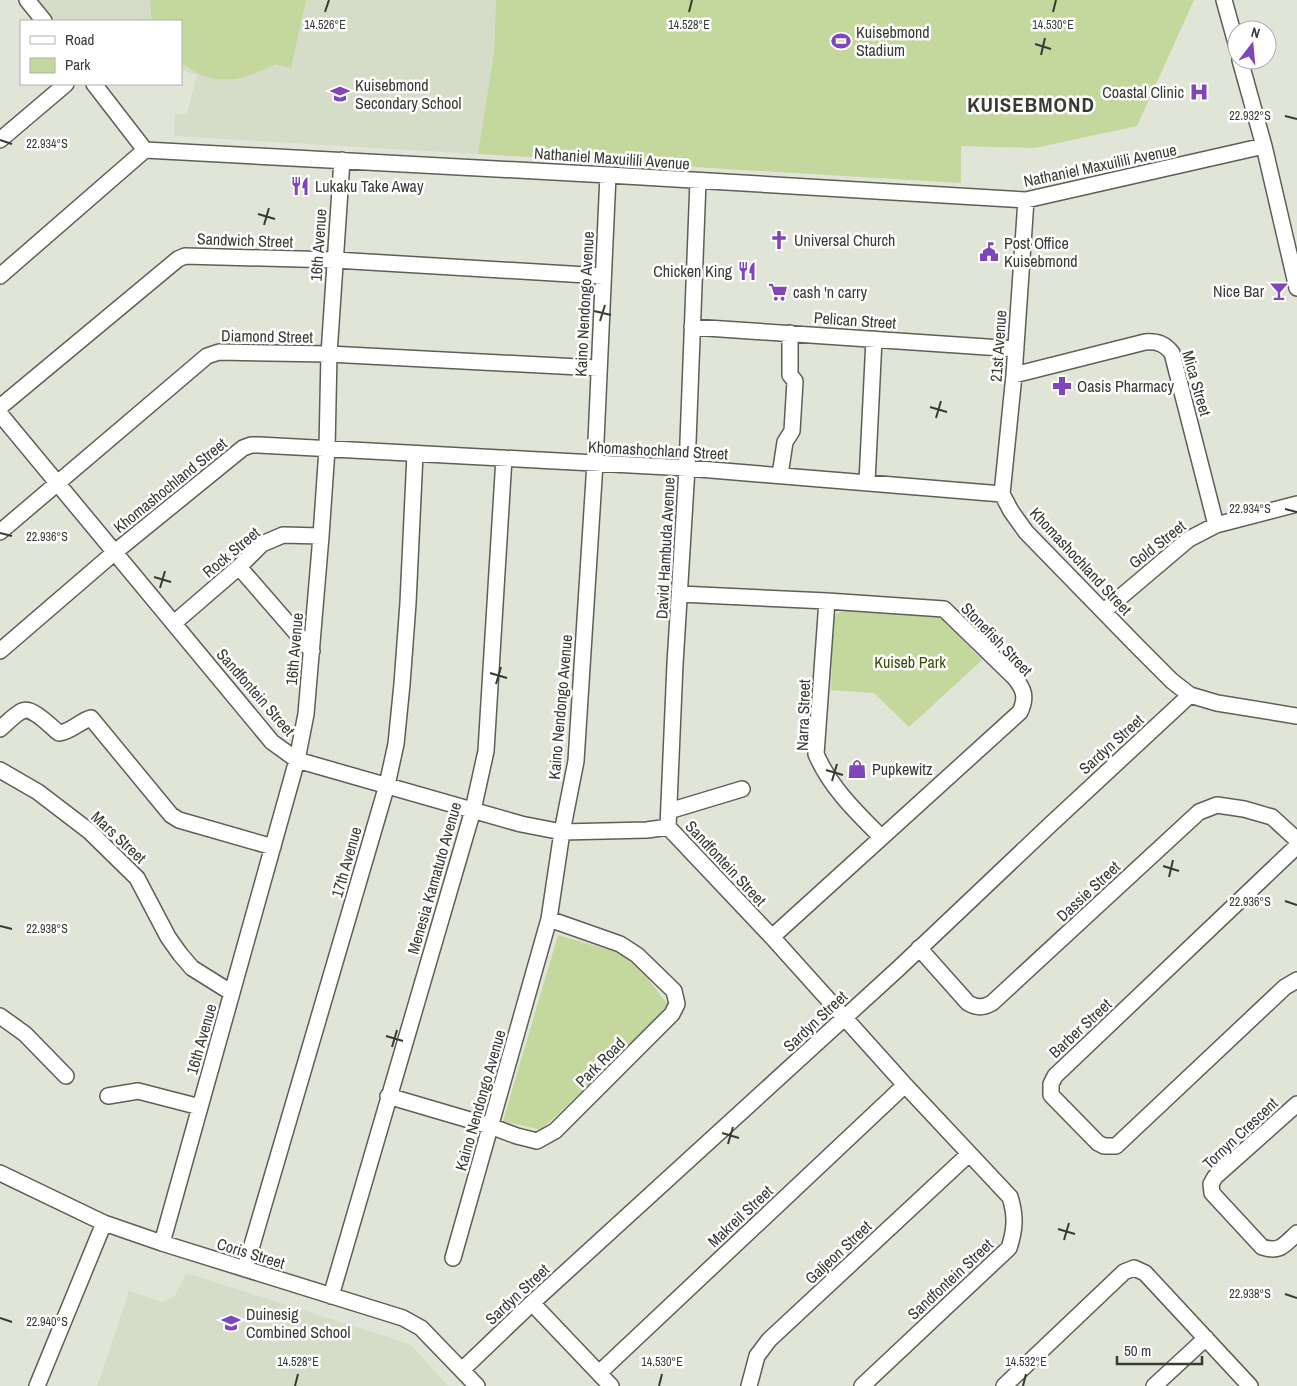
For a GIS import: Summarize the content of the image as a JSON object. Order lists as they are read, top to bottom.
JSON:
{
  "streets": {
    "street": [
      "Nathaniel Maxuilili Avenue",
      "Sandwich Street",
      "16th Avenue",
      "Kaino Nendongo Avenue",
      "Pelican Street",
      "Diamond Street",
      "21st Avenue",
      "Mica Street",
      "Khomashochland Street",
      "Gold Street",
      "David Hambuda Avenue",
      "Rock Street",
      "Stonefish Street",
      "Sandfontein Street",
      "Narra Street",
      "Sardyn Street",
      "Mars Street",
      "17th Avenue",
      "Menesia Kamatuto Avenue",
      "Dassie Street",
      "Barber Street",
      "Park Road",
      "Tornyn Crescent",
      "Makreil Street",
      "Galjeon Street",
      "Coris Street"
    ]
  },
  "crossings": [
    ["Nathaniel Maxuilili Avenue", "16th Avenue"],
    ["Nathaniel Maxuilili Avenue", "Kaino Nendongo Avenue"],
    ["Nathaniel Maxuilili Avenue", "21st Avenue"],
    ["Nathaniel Maxuilili Avenue", "David Hambuda Avenue"],
    ["Sandwich Street", "16th Avenue"],
    ["Sandwich Street", "Kaino Nendongo Avenue"],
    ["16th Avenue", "Diamond Street"],
    ["16th Avenue", "Khomashochland Street"],
    ["16th Avenue", "Rock Street"],
    ["16th Avenue", "Sandfontein Street"],
    ["16th Avenue", "Mars Street"],
    ["16th Avenue", "Coris Street"],
    ["Kaino Nendongo Avenue", "Diamond Street"],
    ["Kaino Nendongo Avenue", "Khomashochland Street"],
    ["Kaino Nendongo Avenue", "Sandfontein Street"],
    ["Kaino Nendongo Avenue", "Park Road"],
    ["Pelican Street", "21st Avenue"],
    ["Pelican Street", "David Hambuda Avenue"],
    ["Diamond Street", "Sandfontein Street"],
    ["21st Avenue", "Mica Street"],
    ["21st Avenue", "Khomashochland Street"],
    ["Mica Street", "Gold Street"],
    ["Khomashochland Street", "Gold Street"],
    ["Khomashochland Street", "David Hambuda Avenue"],
    ["Khomashochland Street", "Sandfontein Street"],
    ["Khomashochland Street", "Sardyn Street"],
    ["Khomashochland Street", "17th Avenue"],
    ["Khomashochland Street", "Menesia Kamatuto Avenue"],
    ["David Hambuda Avenue", "Stonefish Street"],
    ["David Hambuda Avenue", "Sandfontein Street"],
    ["Rock Street", "Sandfontein Street"],
    ["Stonefish Street", "Sandfontein Street"],
    ["Stonefish Street", "Narra Street"],
    ["Sandfontein Street", "Sardyn Street"],
    ["Sandfontein Street", "17th Avenue"],
    ["Sandfontein Street", "Menesia Kamatuto Avenue"],
    ["Sandfontein Street", "Makreil Street"],
    ["Sandfontein Street", "Galjeon Street"],
    ["Sardyn Street", "Dassie Street"],
    ["Sardyn Street", "Coris Street"],
    ["17th Avenue", "Coris Street"],
    ["Menesia Kamatuto Avenue", "Park Road"],
    ["Menesia Kamatuto Avenue", "Coris Street"]
  ],
  "districts": ["KUISEBMOND"],
  "parks": ["Kuiseb Park"],
  "places": {
    "sports": ["Kuisebmond Stadium"],
    "hospital": ["Coastal Clinic"],
    "school or university": ["Kuisebmond Secondary School", "Duinesig Combined School"],
    "restaurant": ["Lukaku Take Away", "Chicken King"],
    "church": ["Universal Church"],
    "public building": ["Post Office Kuisebmond"],
    "bar": ["Nice Bar"],
    "supermarket": ["cash 'n carry"],
    "pharmacy": ["Oasis Pharmacy"],
    "shop": ["Pupkewitz"]
  },
  "legend": ["Road", "Park"],
  "scale_bar": "50 m",
  "north": "top",
  "coordinates": [
    "14.526°E",
    "14.528°E",
    "14.530°E",
    "22.932°S",
    "22.934°S",
    "22.936°S",
    "22.938°S",
    "22.940°S",
    "14.532°E"
  ]
}
